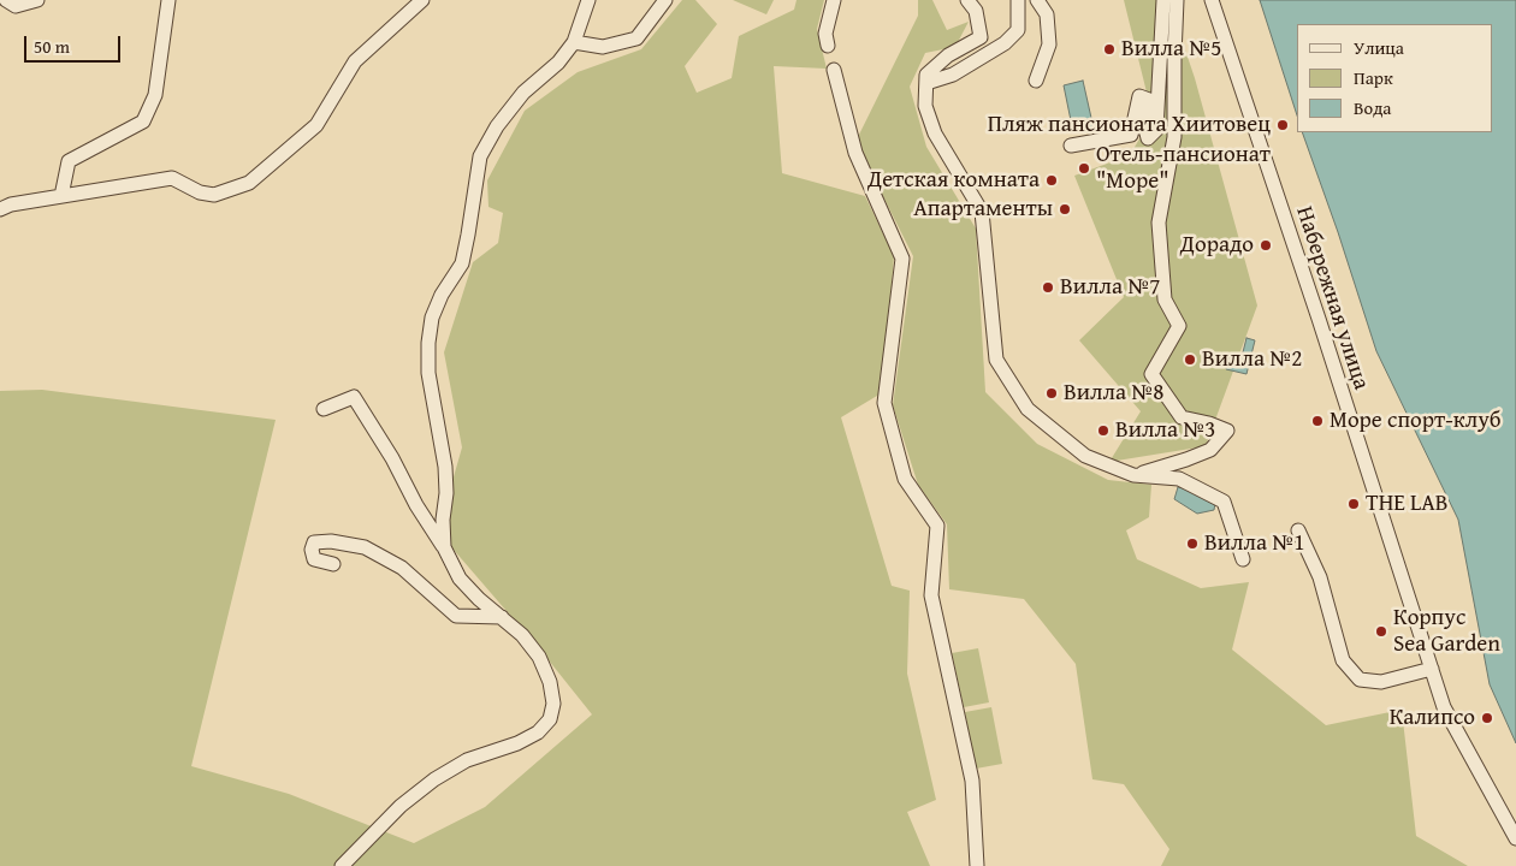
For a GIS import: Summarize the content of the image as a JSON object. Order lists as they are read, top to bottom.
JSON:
{
  "streets": {
    "street": ["Набережная улица"]
  },
  "places": [
    "Вилла №5",
    "Пляж пансионата Хиитовец",
    "Отель-пансионат \"Море\"",
    "Детская комната",
    "Апартаменты",
    "Дорадо",
    "Вилла №7",
    "Вилла №2",
    "Вилла №8",
    "Море спорт-клуб",
    "Вилла №3",
    "THE LAB",
    "Вилла №1",
    "Корпус Sea Garden",
    "Калипсо"
  ],
  "legend": ["Улица", "Парк", "Вода"],
  "scale_bar": "50 m"
}
